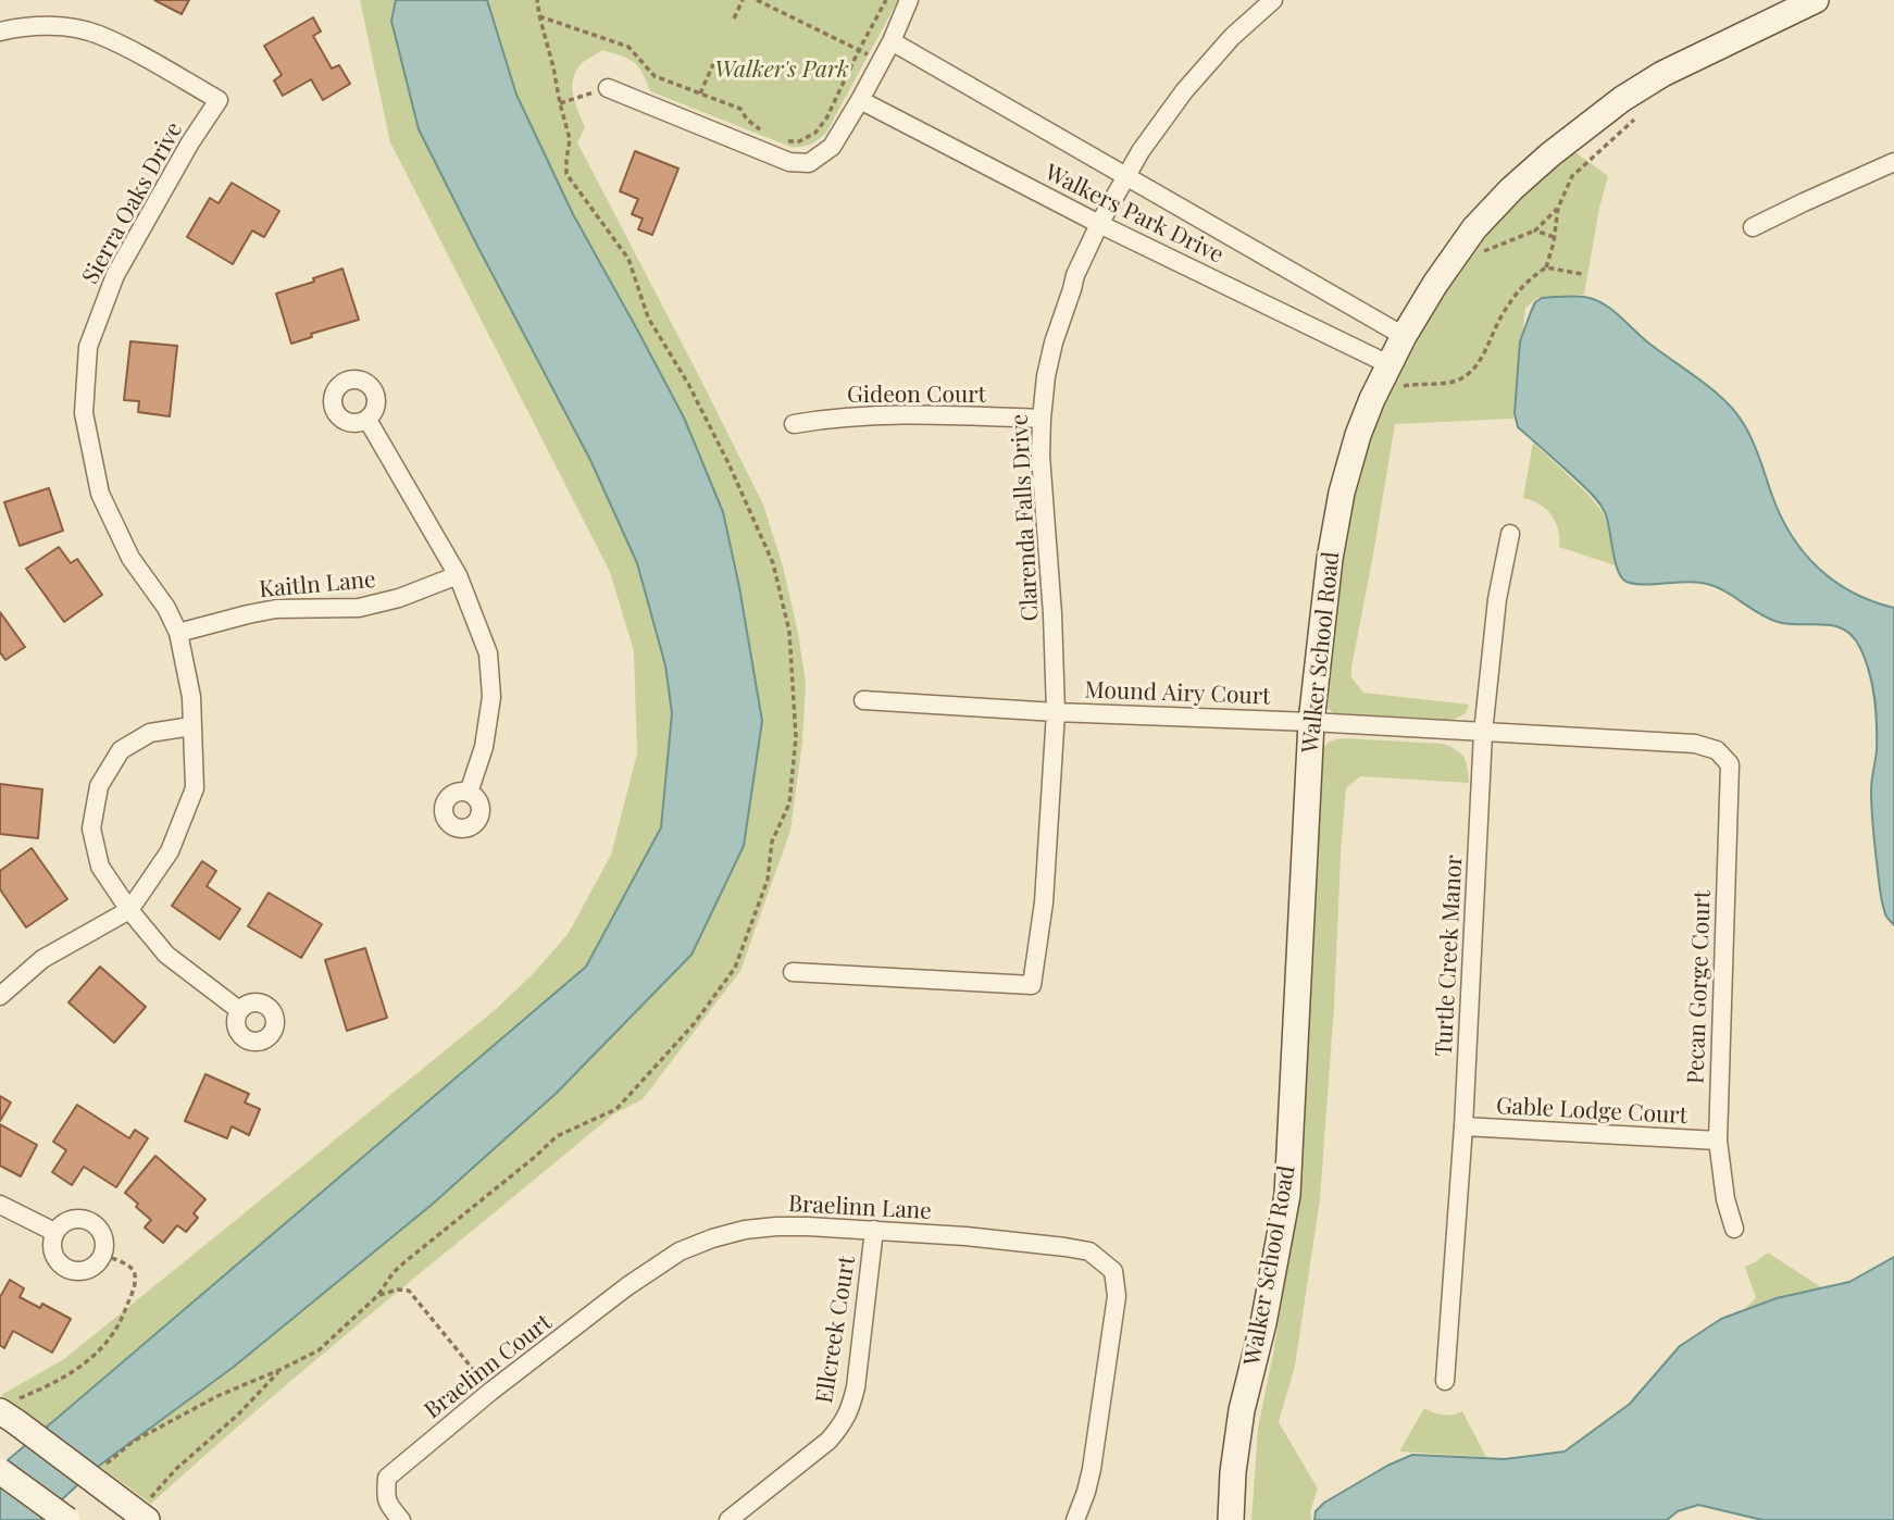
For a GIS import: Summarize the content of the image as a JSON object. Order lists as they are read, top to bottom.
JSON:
{
  "streets": {
    "street": [
      "Sierra Oaks Drive",
      "Walkers Park Drive",
      "Gideon Court",
      "Clarenda Falls Drive",
      "Kaitln Lane",
      "Walker School Road",
      "Mound Airy Court",
      "Turtle Creek Manor",
      "Pecan Gorge Court",
      "Gable Lodge Court",
      "Braelinn Lane",
      "Ellcreek Court",
      "Braelinn Court"
    ]
  },
  "crossings": [
    ["Sierra Oaks Drive", "Kaitln Lane"],
    ["Walkers Park Drive", "Clarenda Falls Drive"],
    ["Walkers Park Drive", "Walker School Road"],
    ["Gideon Court", "Clarenda Falls Drive"],
    ["Clarenda Falls Drive", "Mound Airy Court"],
    ["Walker School Road", "Mound Airy Court"],
    ["Mound Airy Court", "Turtle Creek Manor"],
    ["Mound Airy Court", "Pecan Gorge Court"],
    ["Turtle Creek Manor", "Gable Lodge Court"],
    ["Pecan Gorge Court", "Gable Lodge Court"],
    ["Braelinn Lane", "Ellcreek Court"],
    ["Braelinn Lane", "Braelinn Court"]
  ],
  "parks": ["Walker's Park"]
}
